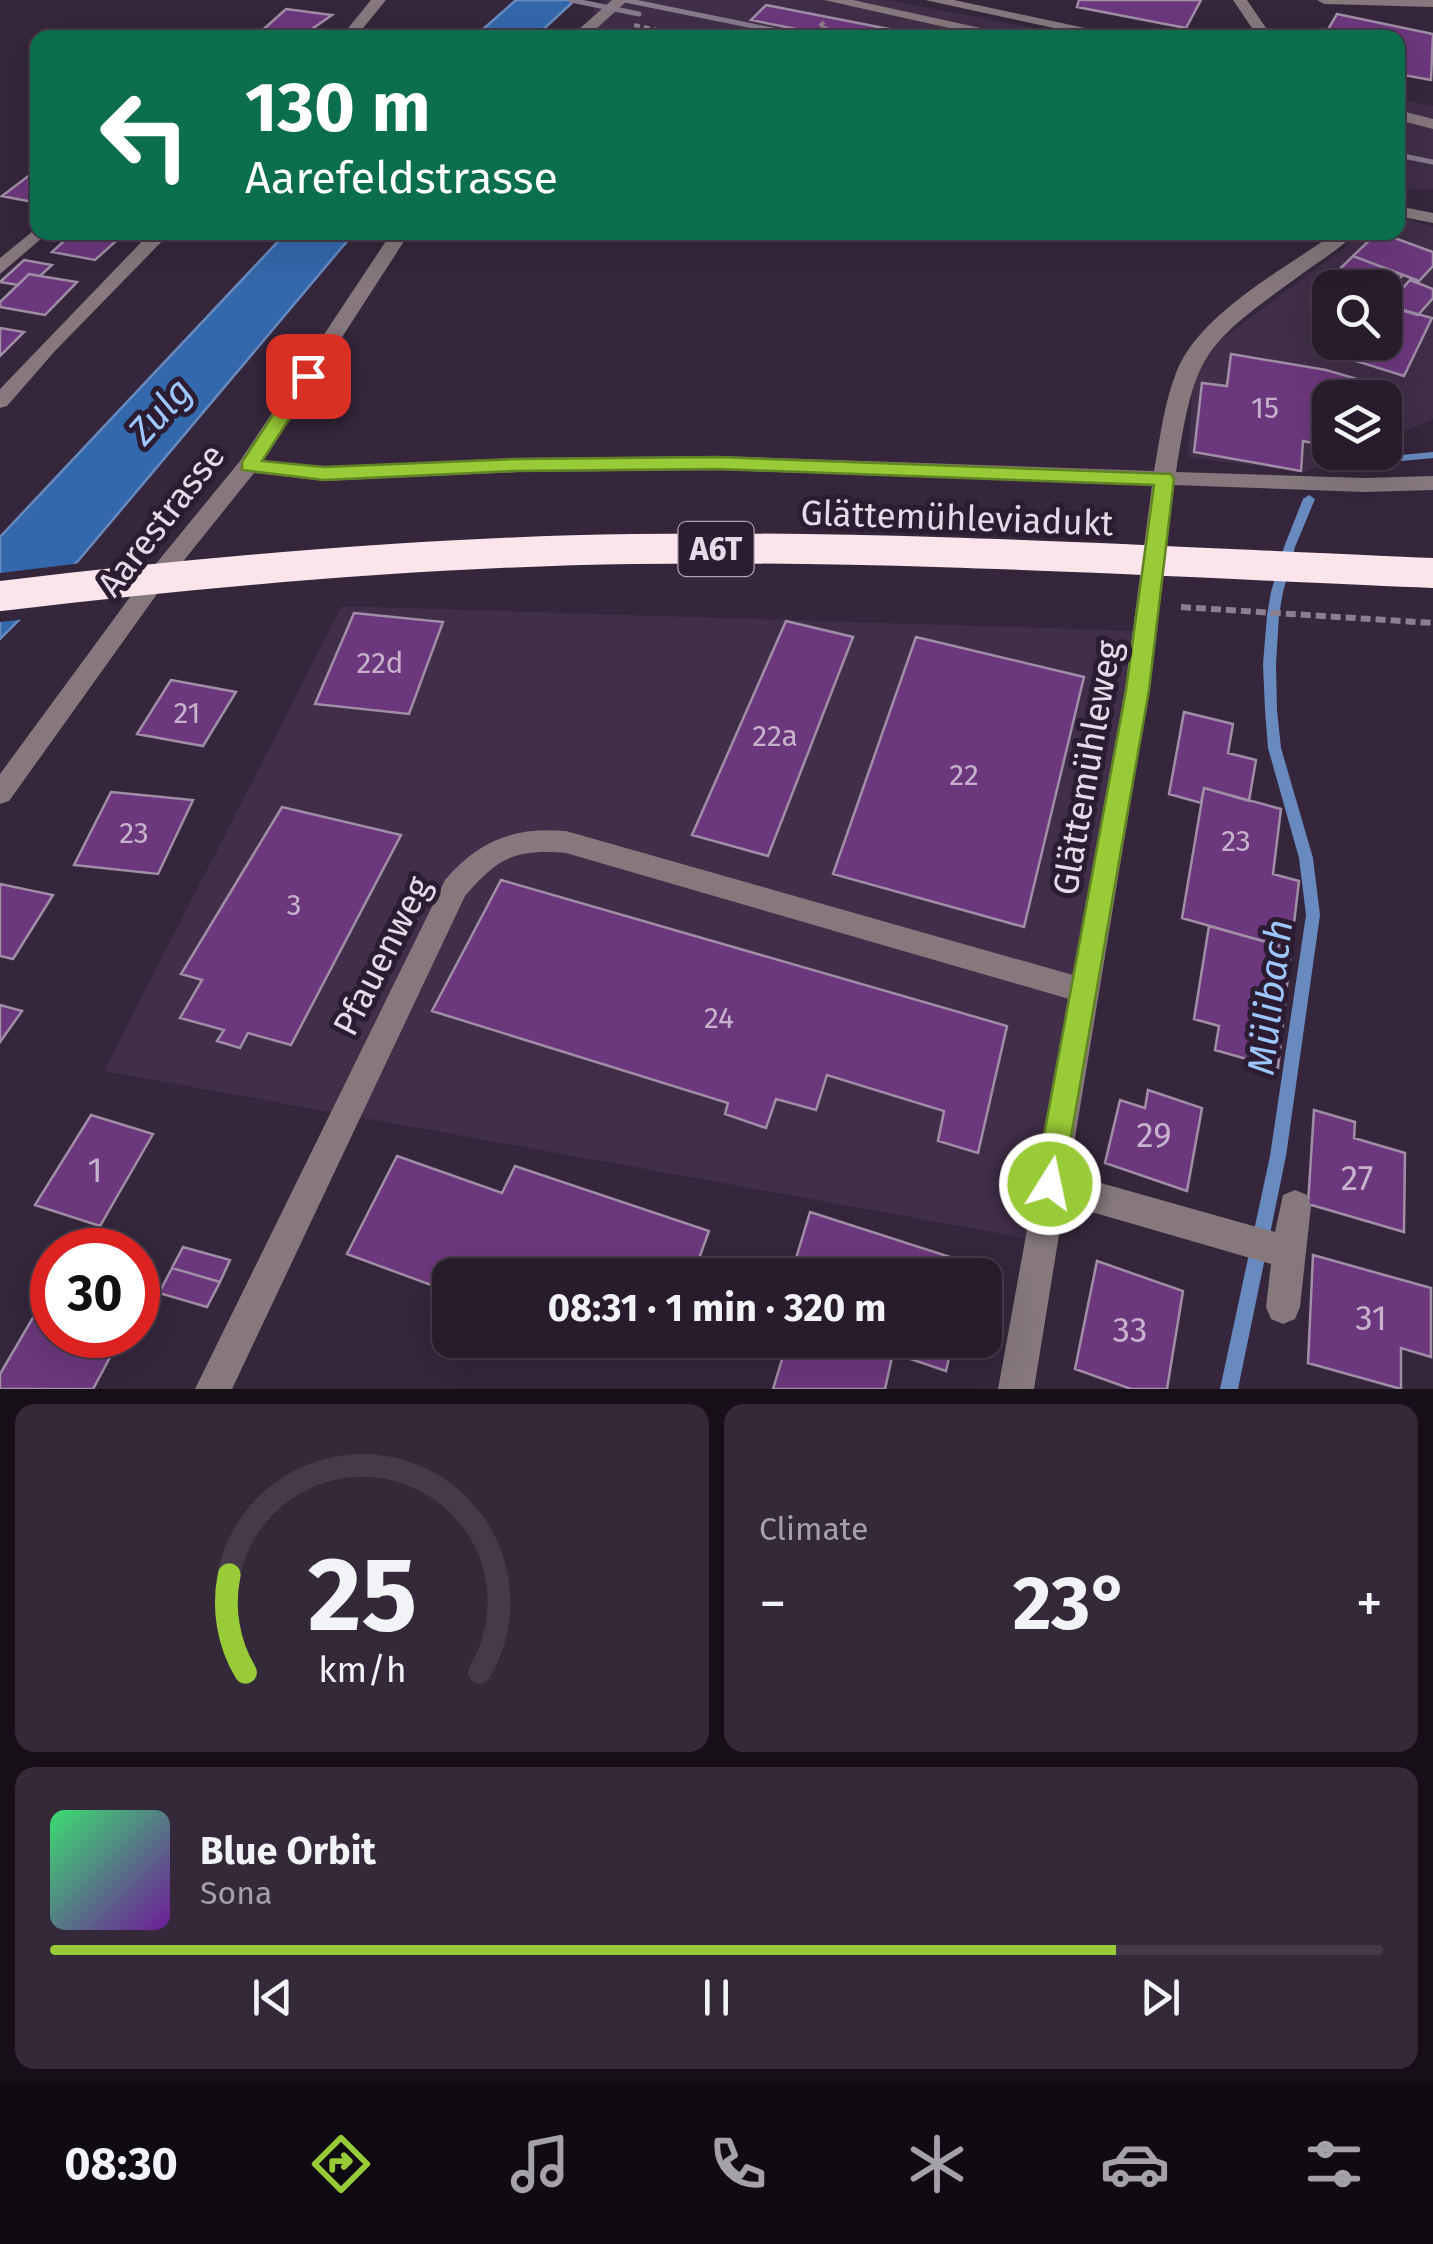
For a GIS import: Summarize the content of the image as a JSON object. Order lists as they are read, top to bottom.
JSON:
{
  "streets": {
    "highway": ["Glättemühleviadukt", "A6T"],
    "street": ["Aarestrasse", "Glättemühleweg", "Pfauenweg"]
  },
  "crossings": [
    ["Glättemühleweg", "Pfauenweg"]
  ],
  "water": ["Zulg", "Mülibach"],
  "house_numbers": [
    "15",
    "22d",
    "21",
    "22a",
    "22",
    "23",
    "23",
    "3",
    "24",
    "29",
    "1",
    "27",
    "31",
    "33"
  ],
  "page": {
    "turn": ["130 m", "Aarefeldstrasse"],
    "limit": "30",
    "trip": "08:31 · 1 min · 320 m",
    "tile": "Climate",
    "heat": ["−", "23°", "+"],
    "song": ["Blue Orbit", "Sona"],
    "tabs": "08:30",
    "gauge": ["25", "km/h"]
  }
}
